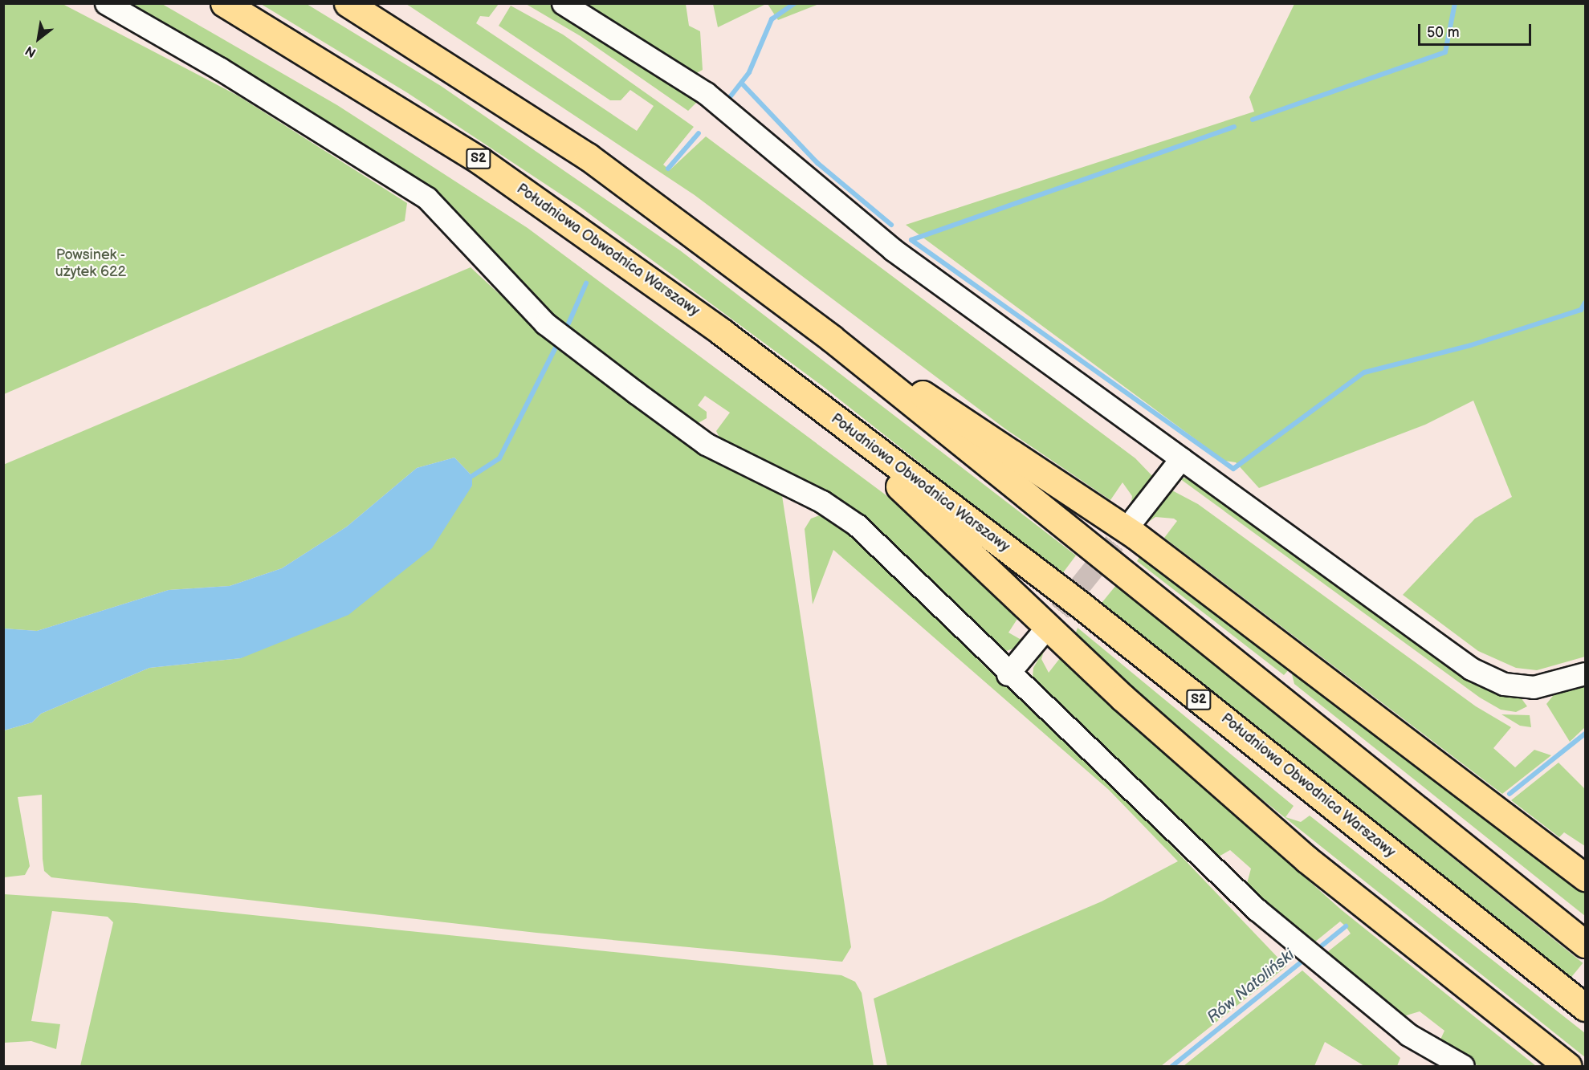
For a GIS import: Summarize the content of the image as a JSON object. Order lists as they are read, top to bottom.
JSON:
{
  "streets": {
    "highway": ["S2", "Południowa Obwodnica Warszawy"]
  },
  "water": ["Rów Natoliński"],
  "parks": ["Powsinek - użytek 622"],
  "scale_bar": "50 m",
  "north": "bottom left"
}
